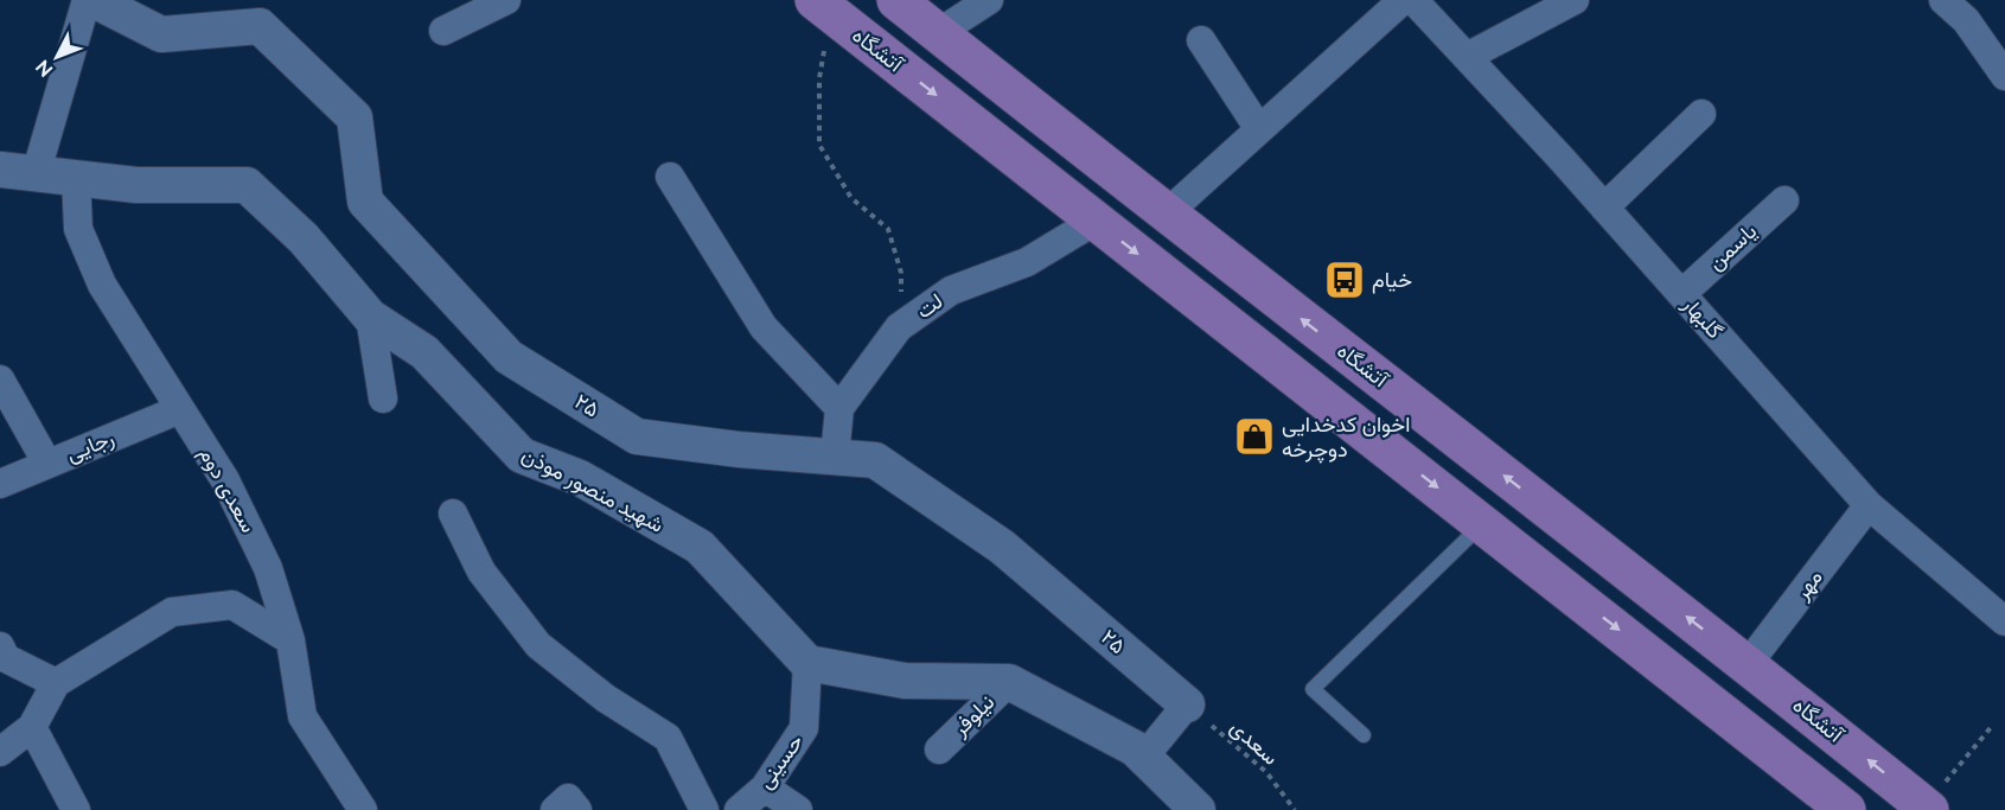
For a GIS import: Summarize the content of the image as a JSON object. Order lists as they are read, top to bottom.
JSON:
{
  "streets": {
    "main road": ["آتشگاه"],
    "street": [
      "یاسمن",
      "لت",
      "گلبهار",
      "۲۵",
      "رجایی",
      "سعدی دوم",
      "شهید منصور موذن",
      "مهر",
      "نیلوفر",
      "حسینی"
    ],
    "path": ["سعدی"]
  },
  "crossings": [
    ["آتشگاه", "لت"],
    ["آتشگاه", "مهر"],
    ["یاسمن", "گلبهار"],
    ["گلبهار", "مهر"],
    ["۲۵", "سعدی"],
    ["رجایی", "سعدی دوم"],
    ["سعدی دوم", "شهید منصور موذن"],
    ["شهید منصور موذن", "حسینی"]
  ],
  "places": {
    "bus stop": ["خیام"],
    "shop": ["اخوان کدخدایی دوچرخه"]
  },
  "north": "bottom left"
}
